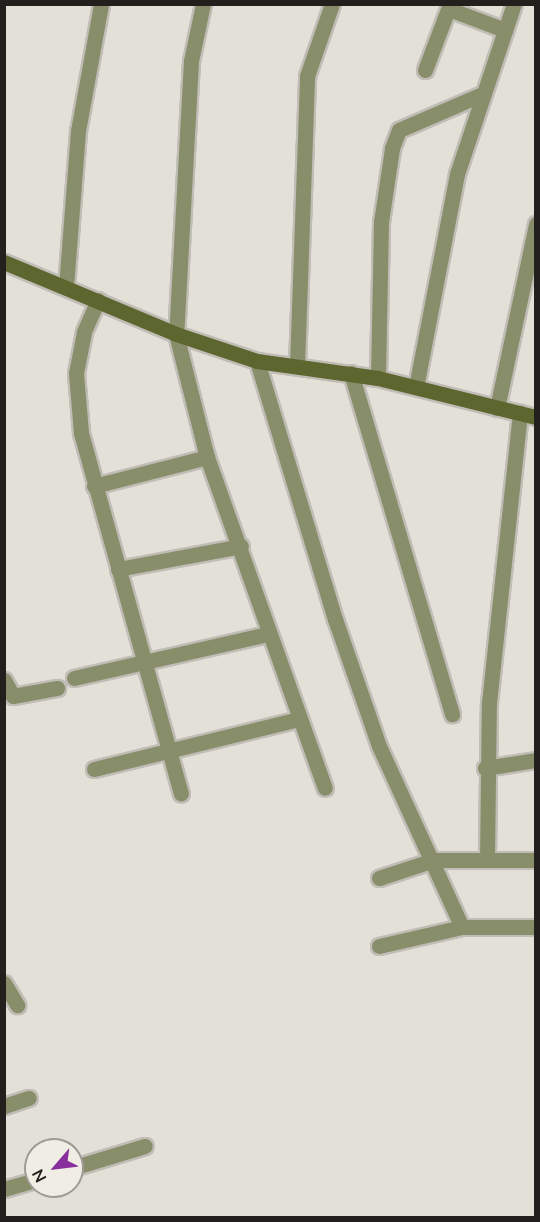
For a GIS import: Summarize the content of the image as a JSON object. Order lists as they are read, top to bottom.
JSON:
{
  "north": "bottom left"
}
